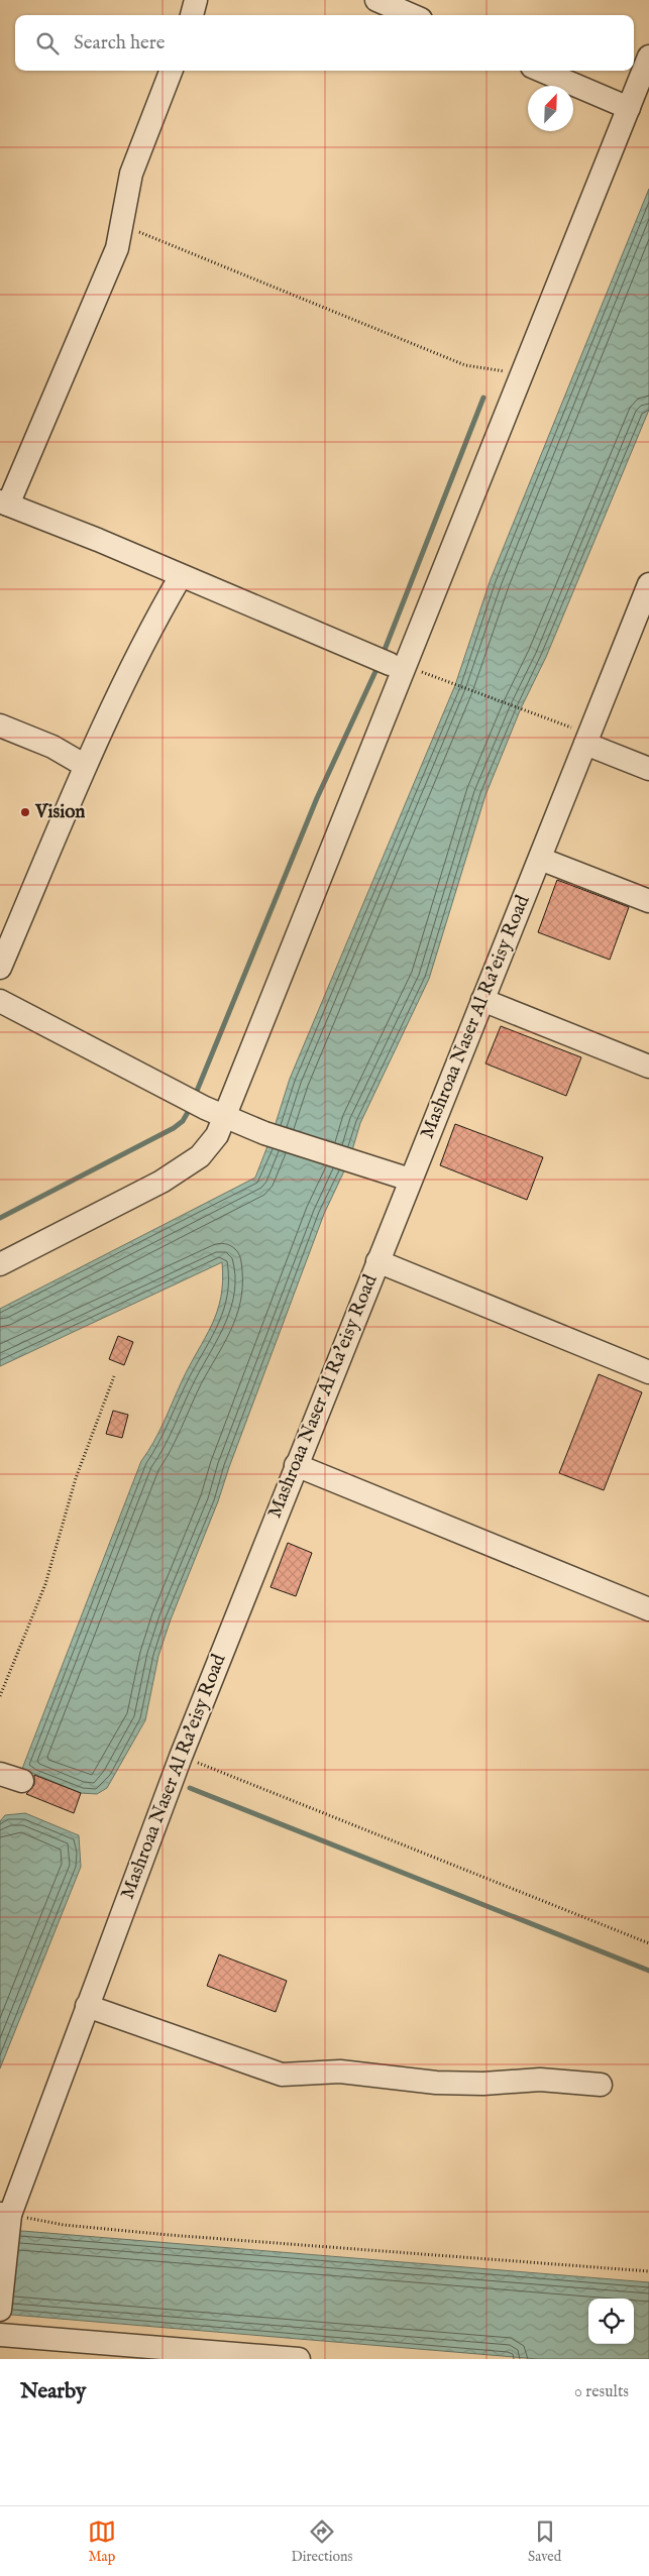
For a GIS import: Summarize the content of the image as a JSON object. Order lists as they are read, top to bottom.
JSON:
{
  "streets": {
    "street": ["Mashroaa Naser Al Ra'eisy Road"]
  },
  "places": ["Vision"],
  "north": "top right",
  "page": {
    "search": "Search here",
    "heading": ["Nearby", "0 results"],
    "nav": ["Map", "Directions", "Saved"]
  }
}
